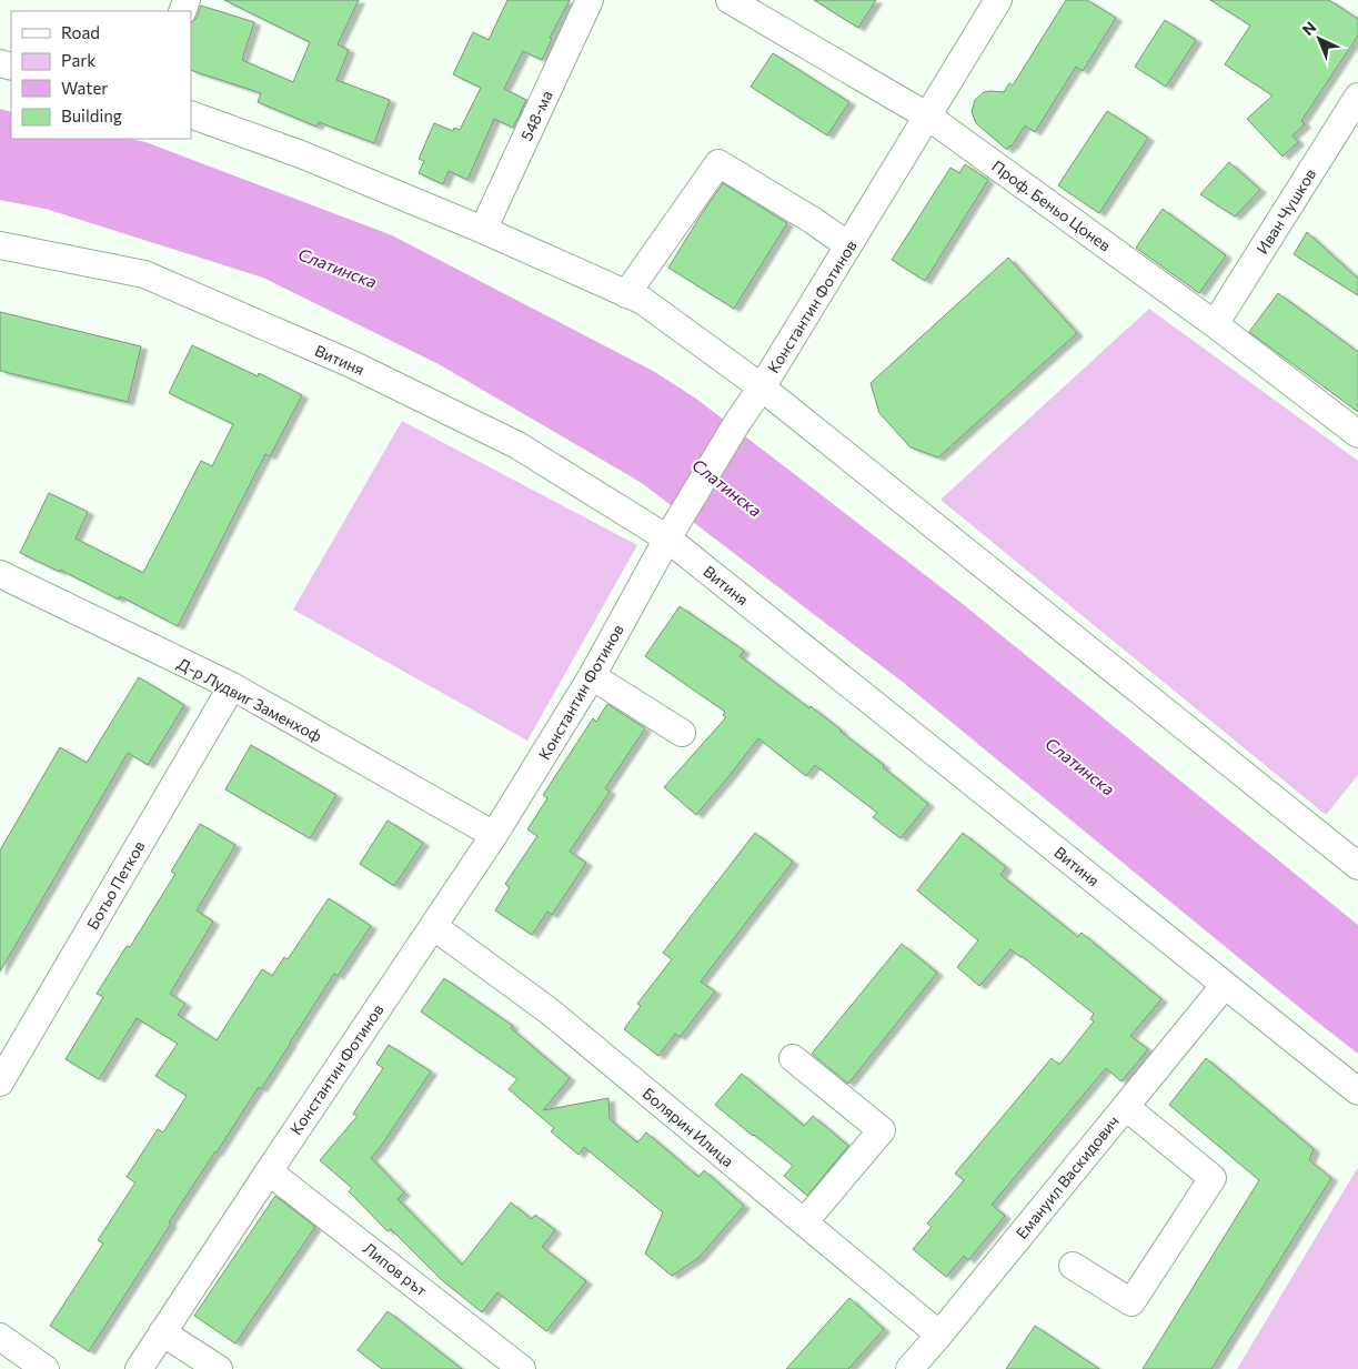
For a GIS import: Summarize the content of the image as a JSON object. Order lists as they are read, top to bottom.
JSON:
{
  "streets": {
    "street": [
      "548-ма",
      "Проф. Беньо Цонев",
      "Иван Чушков",
      "Константин Фотинов",
      "Витиня",
      "Д-р Лудвиг Заменхоф",
      "Ботьо Петков",
      "Болярин Илица",
      "Емануил Васкидович",
      "Липов рът"
    ]
  },
  "crossings": [
    ["Проф. Беньо Цонев", "Иван Чушков"],
    ["Проф. Беньо Цонев", "Константин Фотинов"],
    ["Константин Фотинов", "Витиня"],
    ["Константин Фотинов", "Д-р Лудвиг Заменхоф"],
    ["Константин Фотинов", "Болярин Илица"],
    ["Константин Фотинов", "Липов рът"],
    ["Витиня", "Емануил Васкидович"],
    ["Д-р Лудвиг Заменхоф", "Ботьо Петков"],
    ["Болярин Илица", "Емануил Васкидович"]
  ],
  "water": ["Слатинска"],
  "legend": [
    "Road",
    "Park",
    "Water",
    "Building"
  ],
  "north": "top left"
}
